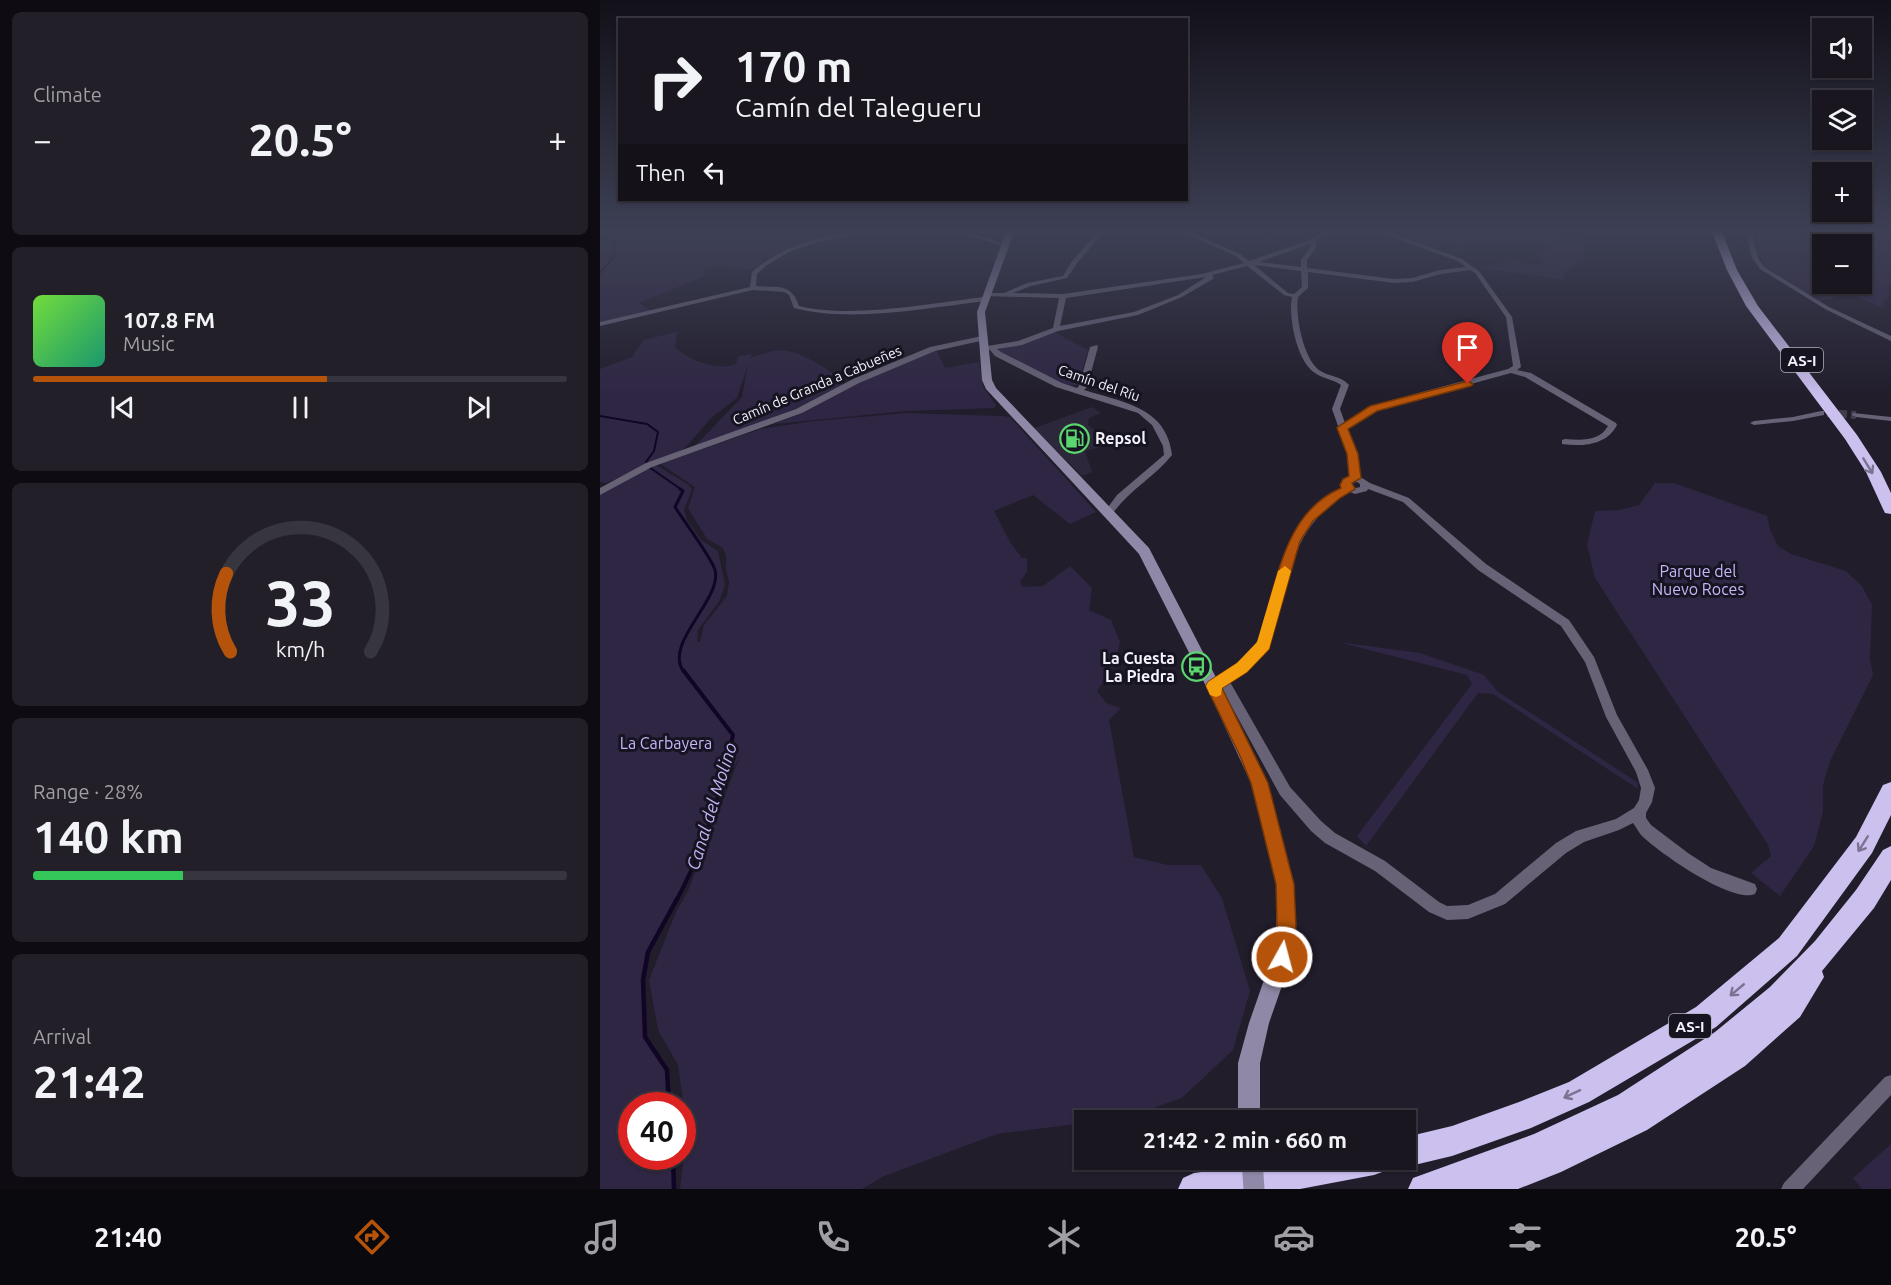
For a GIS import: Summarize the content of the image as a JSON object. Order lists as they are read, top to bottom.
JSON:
{
  "streets": {
    "highway": ["AS-I"],
    "street": ["Camín del Ríu", "Camín de Granda a Cabueñes"]
  },
  "crossings": [
    ["Camín del Ríu", "Camín de Granda a Cabueñes"]
  ],
  "water": ["Canal del Molino"],
  "parks": ["Parque del Nuevo Roces", "La Carbayera"],
  "places": {
    "fuel station": ["Repsol"],
    "bus stop": ["La Cuesta La Piedra"]
  },
  "page": {
    "tile": [
      "Climate",
      ["Range · 28%", "140 km"],
      ["Arrival", "21:42"]
    ],
    "map_buttons": ["+", "−"],
    "turn": ["170 m", "Camín del Talegueru"],
    "heat": ["−", "20.5°", "+"],
    "then": "Then",
    "song": ["107.8 FM", "Music"],
    "limit": "40",
    "trip": "21:42 · 2 min · 660 m",
    "tabs": ["21:40", "20.5°"],
    "gauge": ["33", "km/h"]
  }
}
